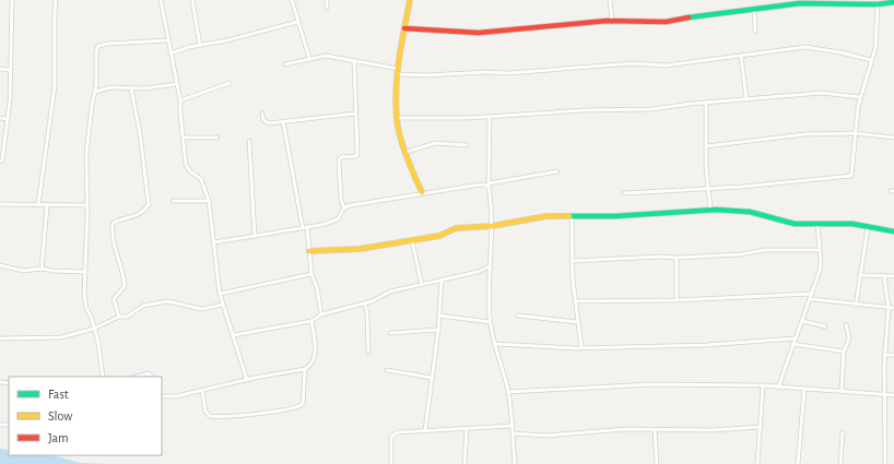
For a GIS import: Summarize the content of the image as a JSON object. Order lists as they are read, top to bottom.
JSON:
{
  "legend": ["Fast", "Slow", "Jam"]
}
